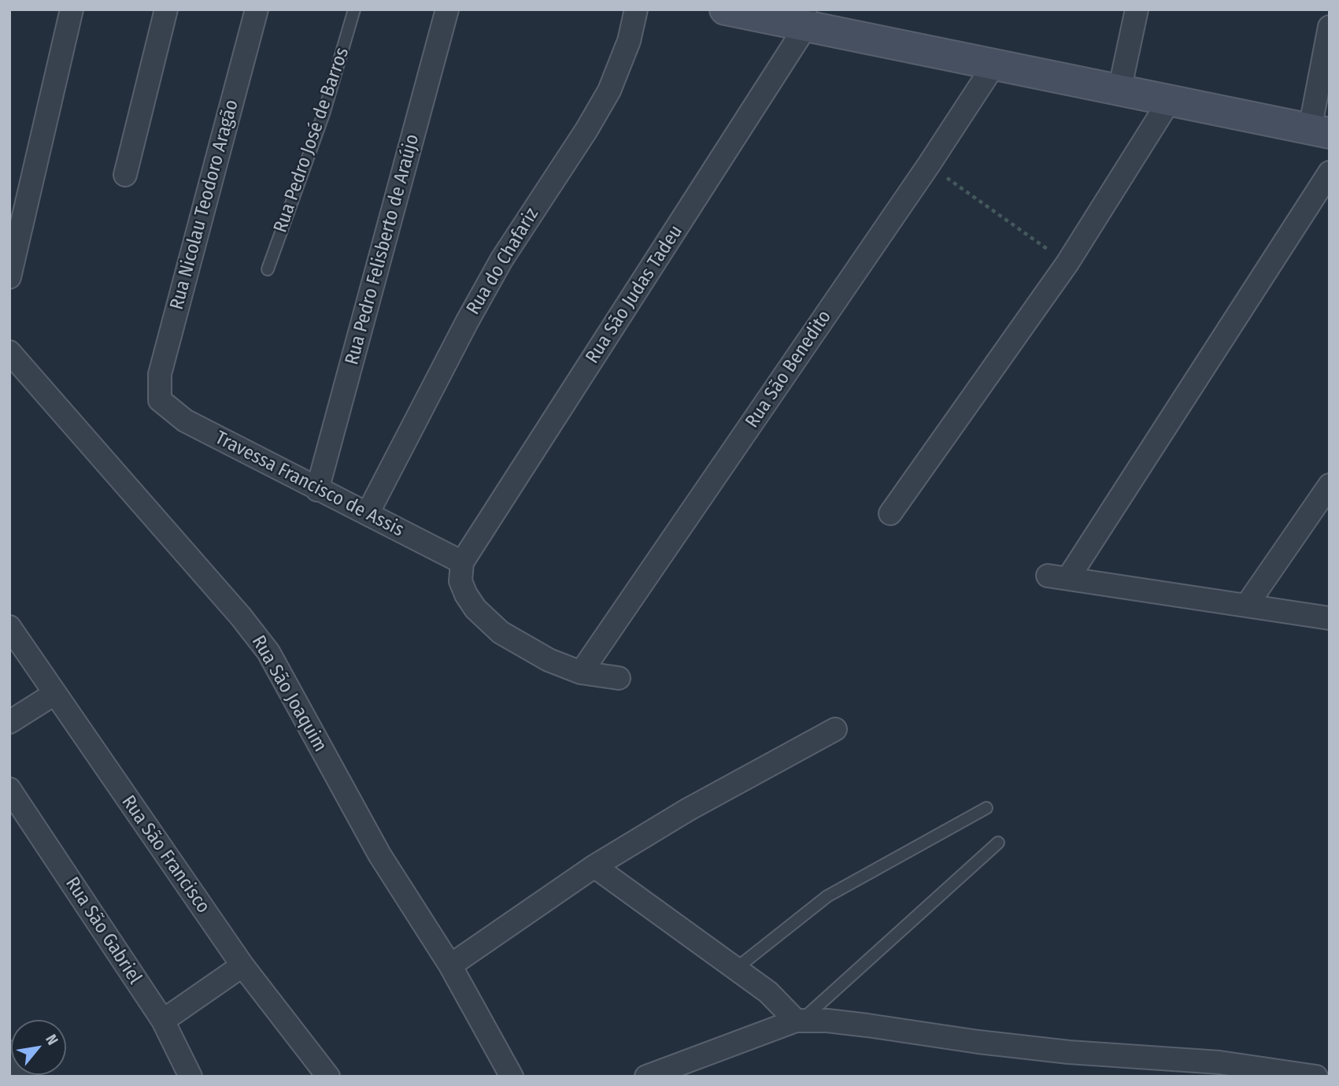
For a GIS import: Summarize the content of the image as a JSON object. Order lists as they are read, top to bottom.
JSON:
{
  "streets": {
    "street": [
      "Rua Nicolau Teodoro Aragão",
      "Rua Pedro Felisberto de Araújo",
      "Rua do Chafariz",
      "Rua São Judas Tadeu",
      "Rua São Benedito",
      "Travessa Francisco de Assis",
      "Rua São Joaquim",
      "Rua São Francisco",
      "Rua São Gabriel"
    ],
    "lane": ["Rua Pedro José de Barros"]
  },
  "crossings": [
    ["Rua Nicolau Teodoro Aragão", "Travessa Francisco de Assis"],
    ["Rua Pedro Felisberto de Araújo", "Travessa Francisco de Assis"],
    ["Rua do Chafariz", "Travessa Francisco de Assis"],
    ["Rua São Judas Tadeu", "Travessa Francisco de Assis"]
  ],
  "north": "top right"
}
